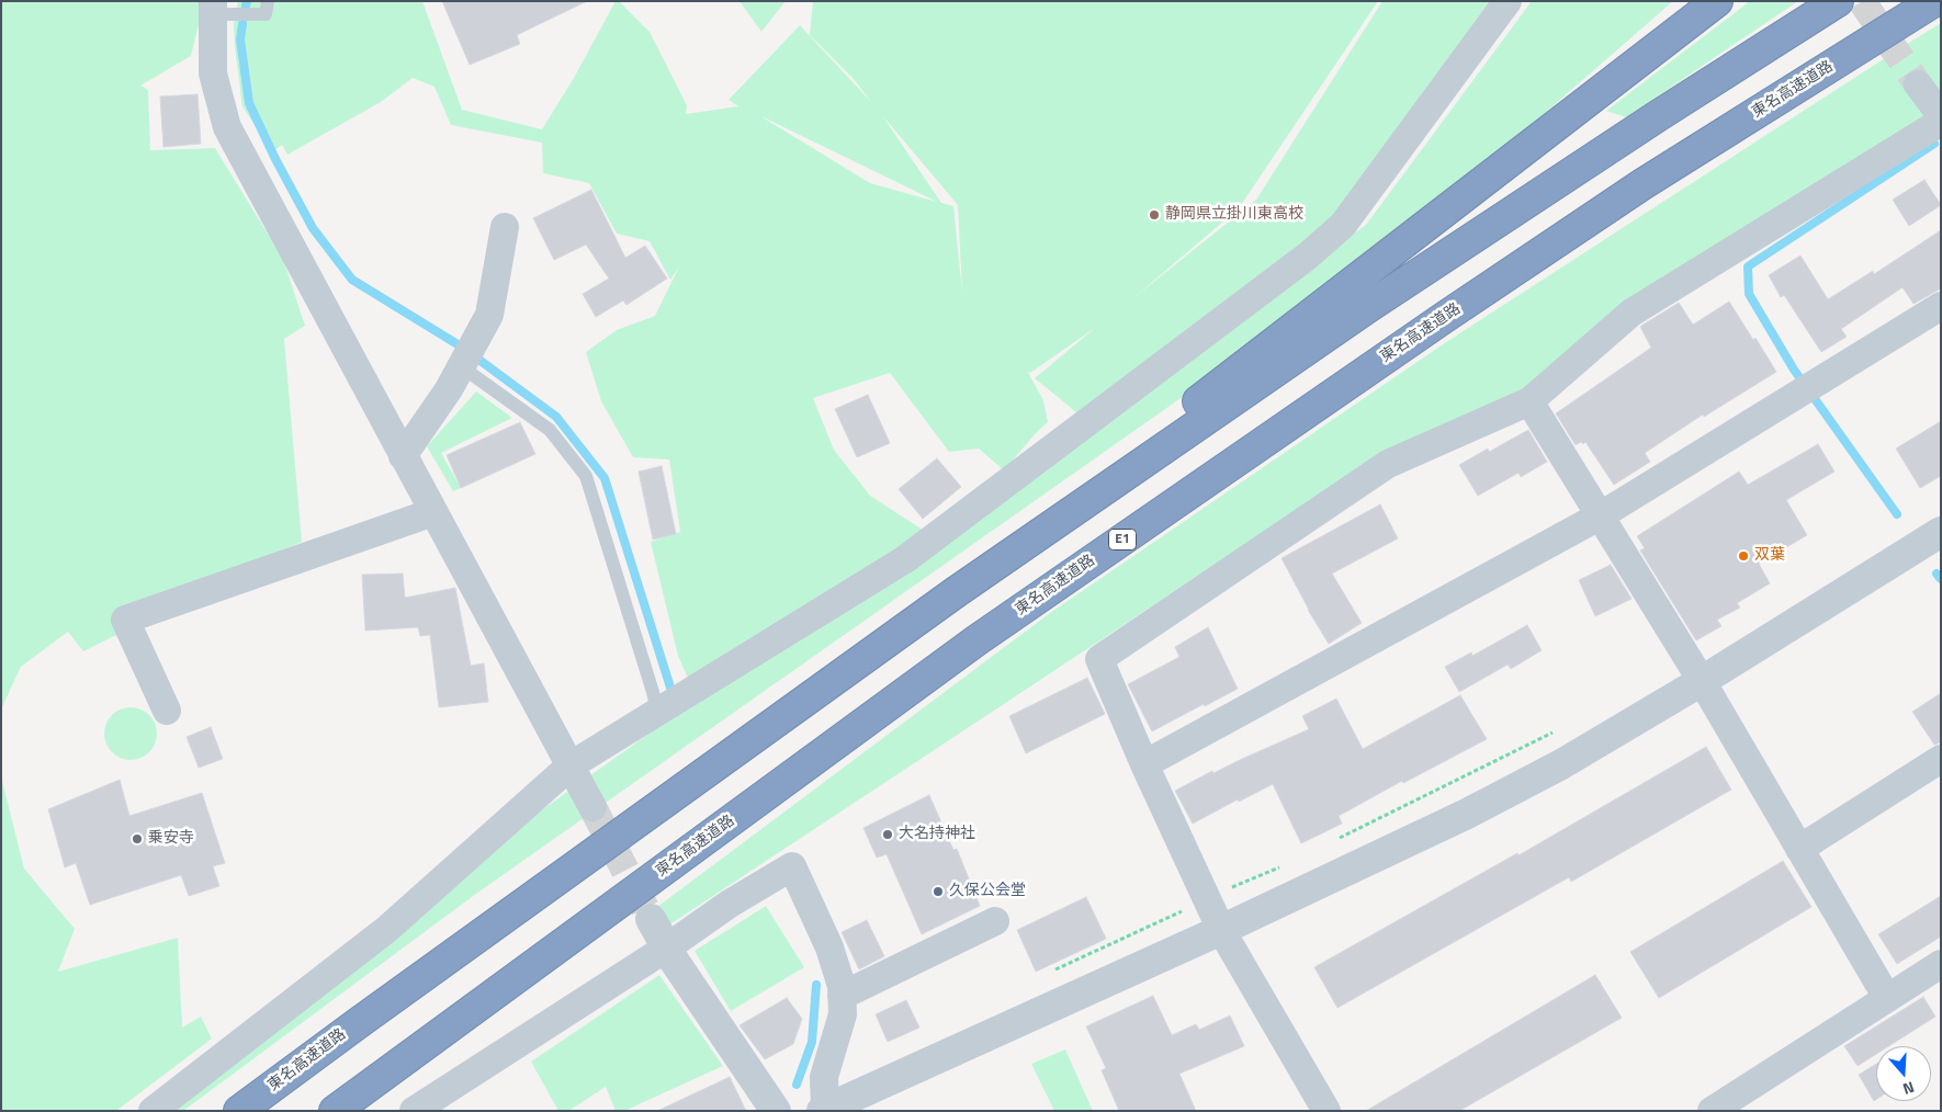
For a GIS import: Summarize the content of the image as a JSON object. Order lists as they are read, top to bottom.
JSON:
{
  "streets": {
    "highway": ["東名高速道路", "E1"]
  },
  "places": [
    "静岡県立掛川東高校",
    "双葉",
    "大名持神社",
    "乗安寺",
    "久保公会堂"
  ],
  "north": "bottom"
}
